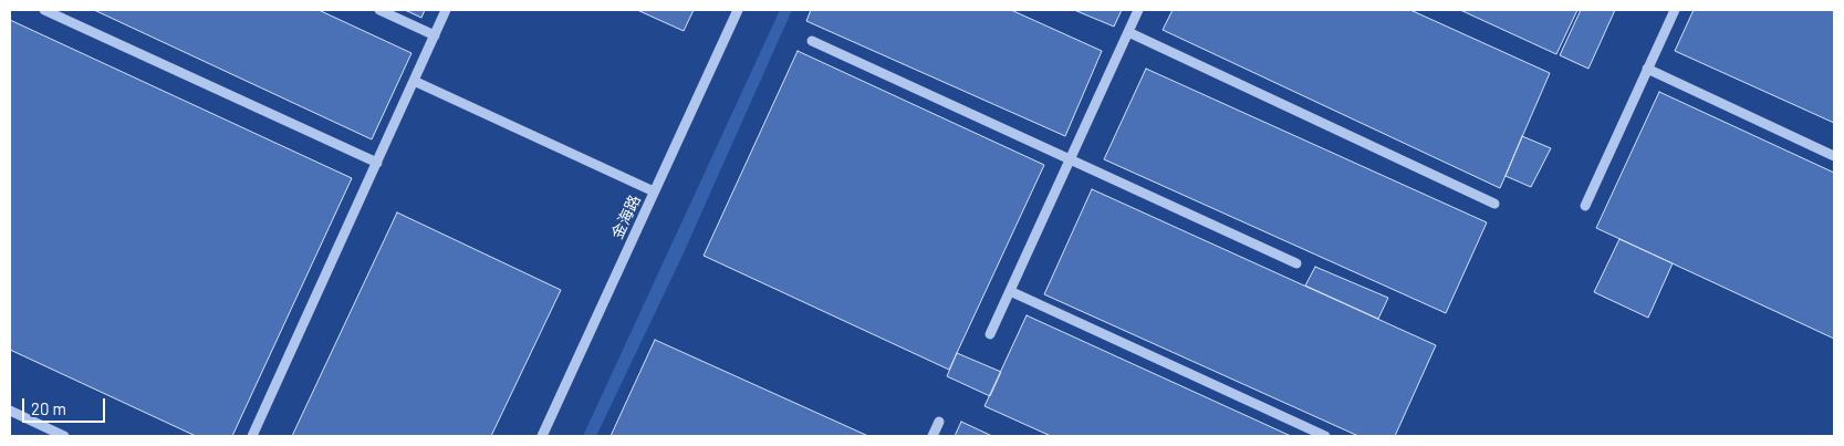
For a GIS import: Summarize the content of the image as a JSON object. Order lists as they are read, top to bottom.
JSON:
{
  "streets": {
    "street": ["金海路"]
  },
  "scale_bar": "20 m"
}
